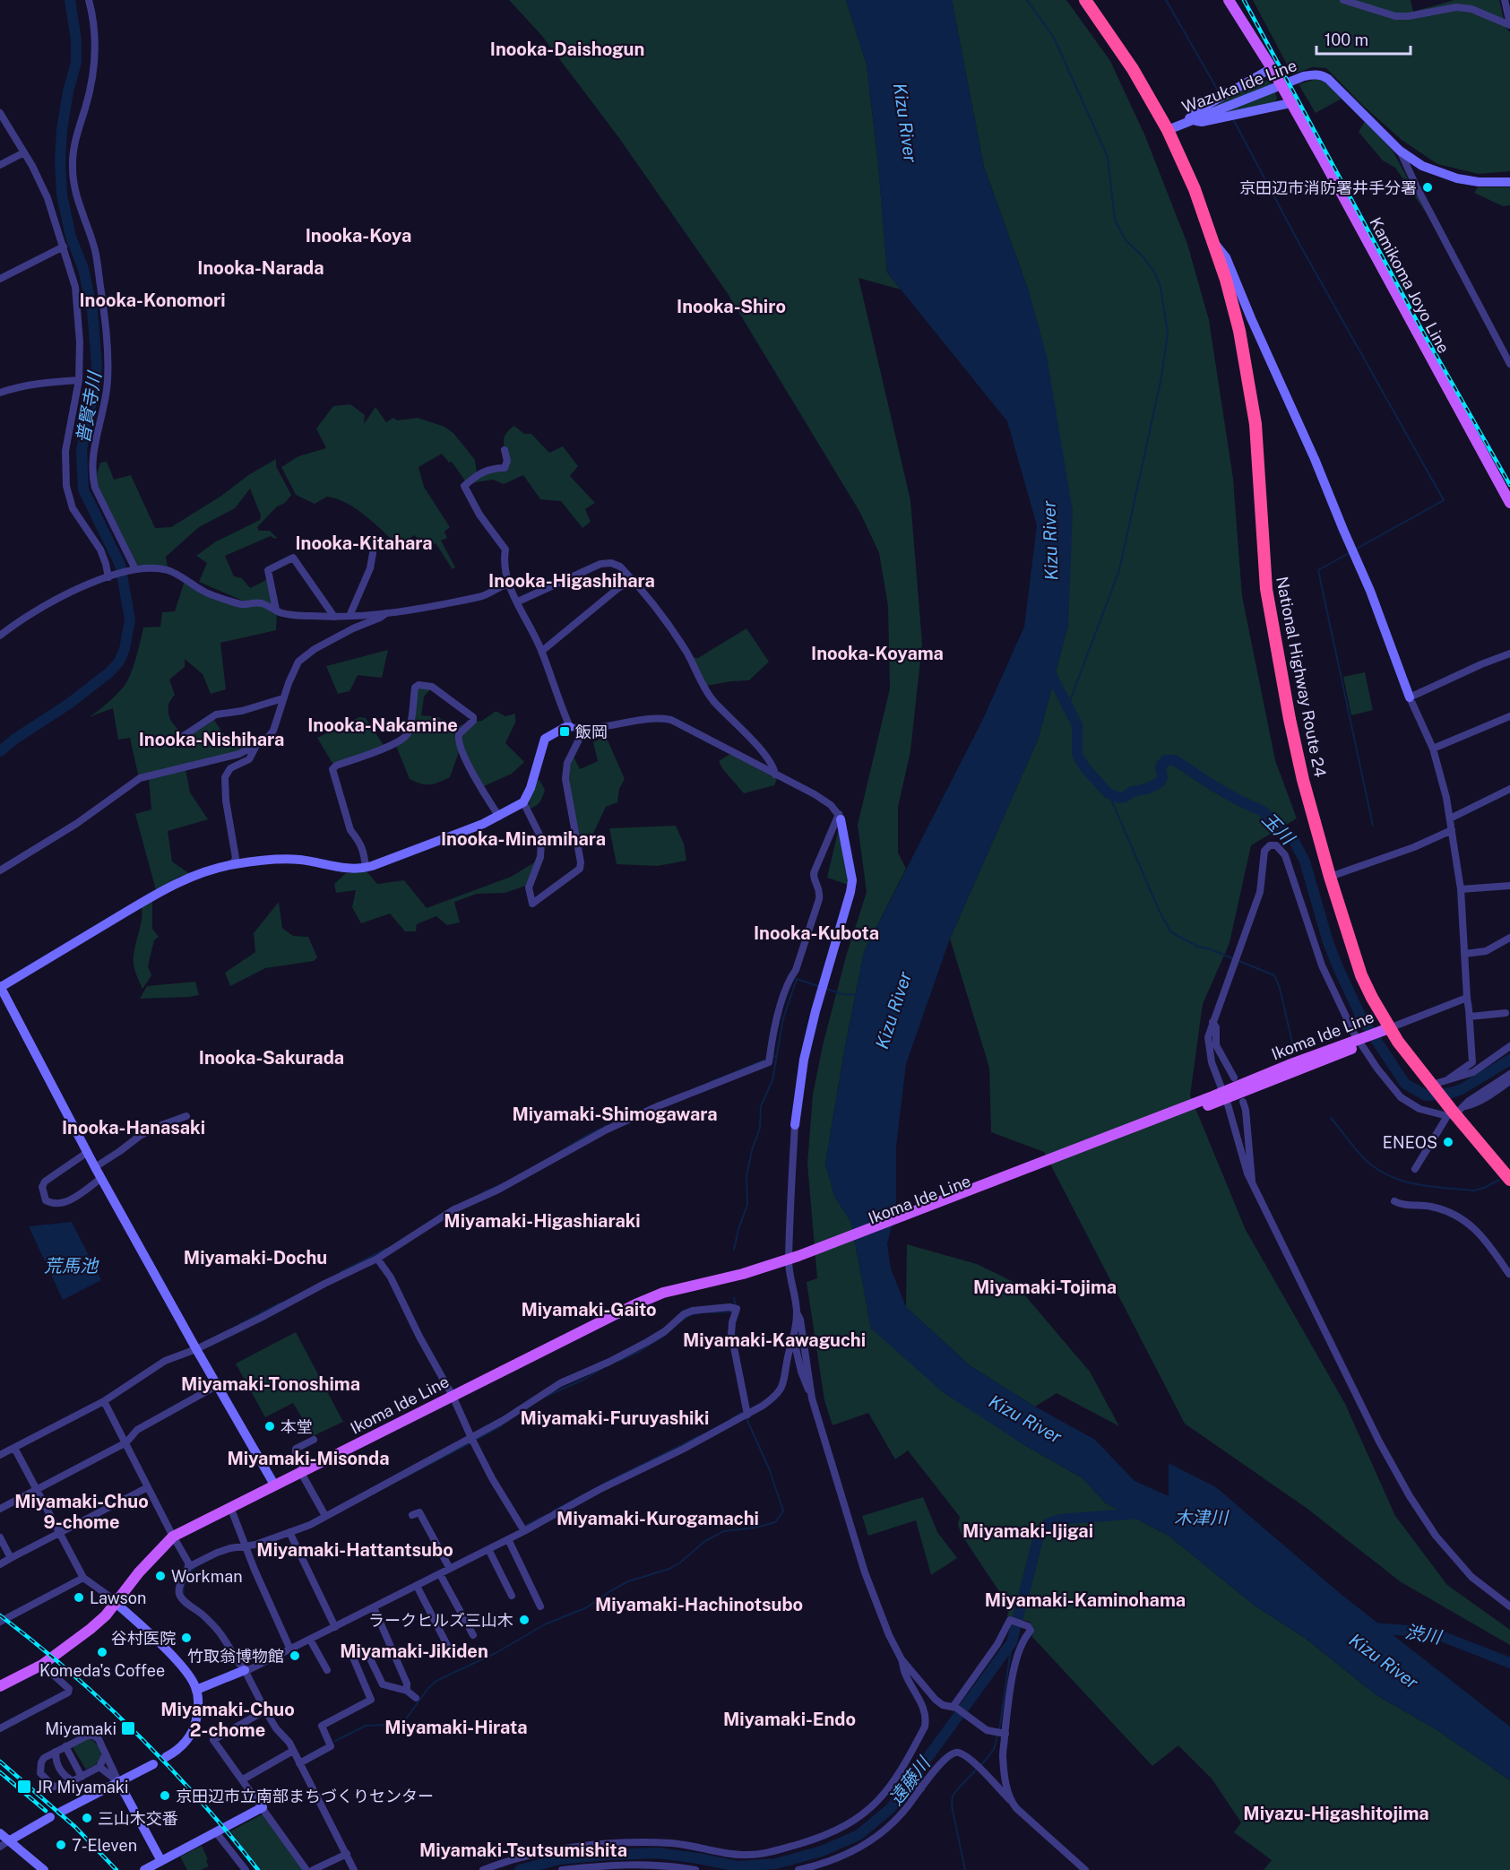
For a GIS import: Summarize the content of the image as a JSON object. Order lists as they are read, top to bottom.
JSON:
{
  "streets": {
    "highway": ["National Highway Route 24"],
    "main road": ["Kamikoma Joyo Line", "Ikoma Ide Line"],
    "street": ["Wazuka Ide Line"]
  },
  "crossings": [
    ["Wazuka Ide Line", "National Highway Route 24"],
    ["National Highway Route 24", "Ikoma Ide Line"]
  ],
  "districts": [
    "Inooka-Daishogun",
    "Inooka-Koya",
    "Inooka-Narada",
    "Inooka-Konomori",
    "Inooka-Shiro",
    "Inooka-Kitahara",
    "Inooka-Higashihara",
    "Inooka-Koyama",
    "Inooka-Nakamine",
    "Inooka-Nishihara",
    "Inooka-Minamihara",
    "Inooka-Kubota",
    "Inooka-Sakurada",
    "Miyamaki-Shimogawara",
    "Inooka-Hanasaki",
    "Miyamaki-Higashiaraki",
    "Miyamaki-Dochu",
    "Miyamaki-Tojima",
    "Miyamaki-Gaito",
    "Miyamaki-Kawaguchi",
    "Miyamaki-Tonoshima",
    "Miyamaki-Furuyashiki",
    "Miyamaki-Misonda",
    "Miyamaki-Chuo 9-chome",
    "Miyamaki-Kurogamachi",
    "Miyamaki-Ijigai",
    "Miyamaki-Hattantsubo",
    "Miyamaki-Kaminohama",
    "Miyamaki-Hachinotsubo",
    "Miyamaki-Jikiden",
    "Miyamaki-Chuo 2-chome",
    "Miyamaki-Endo",
    "Miyamaki-Hirata",
    "Miyazu-Higashitojima",
    "Miyamaki-Tsutsumishita"
  ],
  "water": [
    "Kizu River",
    "普賢寺川",
    "玉川",
    "荒馬池",
    "木津川",
    "渋川",
    "遠藤川"
  ],
  "places": {
    "other": [
      "京田辺市消防署井手分署",
      "ENEOS",
      "本堂",
      "Workman",
      "Lawson",
      "ラークヒルズ三山木",
      "谷村医院",
      "Komeda's Coffee",
      "竹取翁博物館",
      "京田辺市立南部まちづくりセンター",
      "三山木交番",
      "7-Eleven"
    ],
    "transit": ["飯岡", "Miyamaki", "JR Miyamaki"]
  },
  "scale_bar": "100 m"
}
